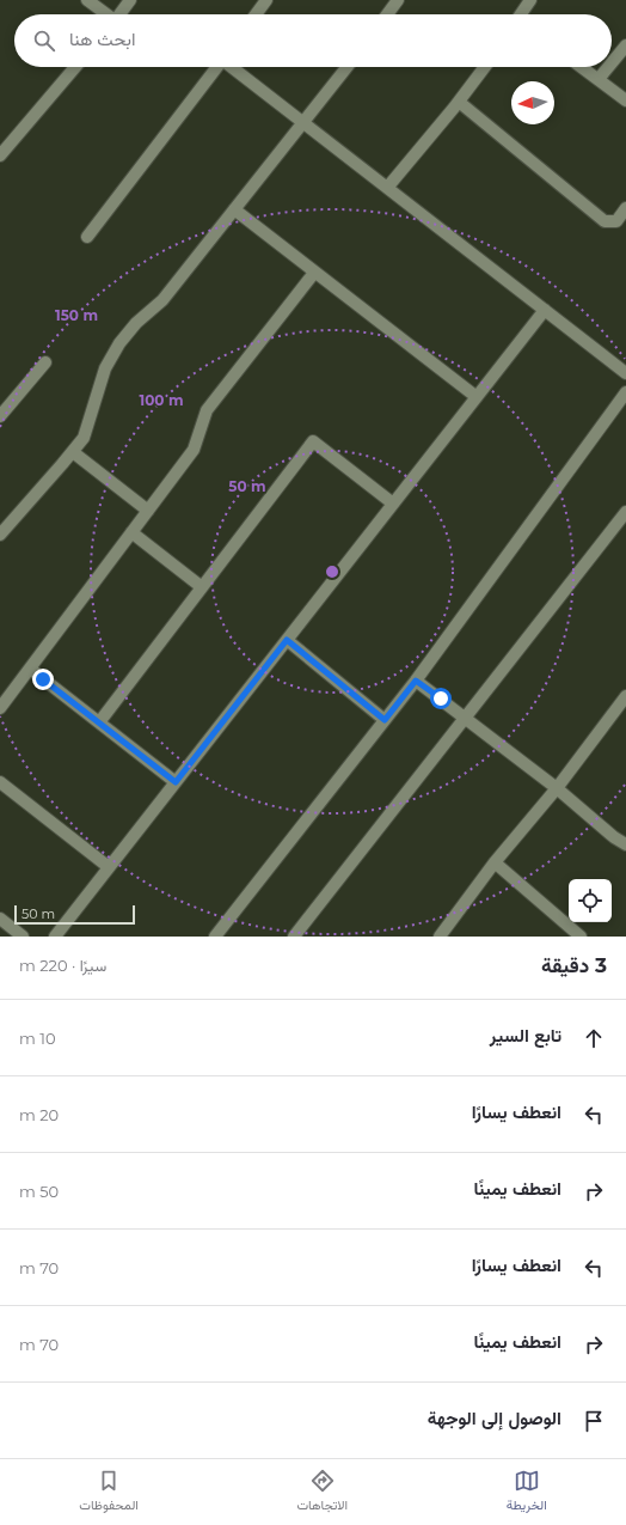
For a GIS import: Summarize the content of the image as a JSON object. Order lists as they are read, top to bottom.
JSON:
{
  "scale_bar": "50 m",
  "north": "left",
  "page": {
    "search": "ابحث هنا",
    "scale": "50 m",
    "heading": ["3 دقيقة", "سيرًا · 220 m"],
    "list": [
      ["تابع السير", "10 m"],
      ["انعطف يسارًا", "20 m"],
      ["انعطف يمينًا", "50 m"],
      ["انعطف يسارًا", "70 m"],
      ["انعطف يمينًا", "70 m"],
      "الوصول إلى الوجهة"
    ],
    "nav": ["الخريطة", "الاتجاهات", "المحفوظات"]
  },
  "rings": ["150 m", "100 m", "50 m"]
}
